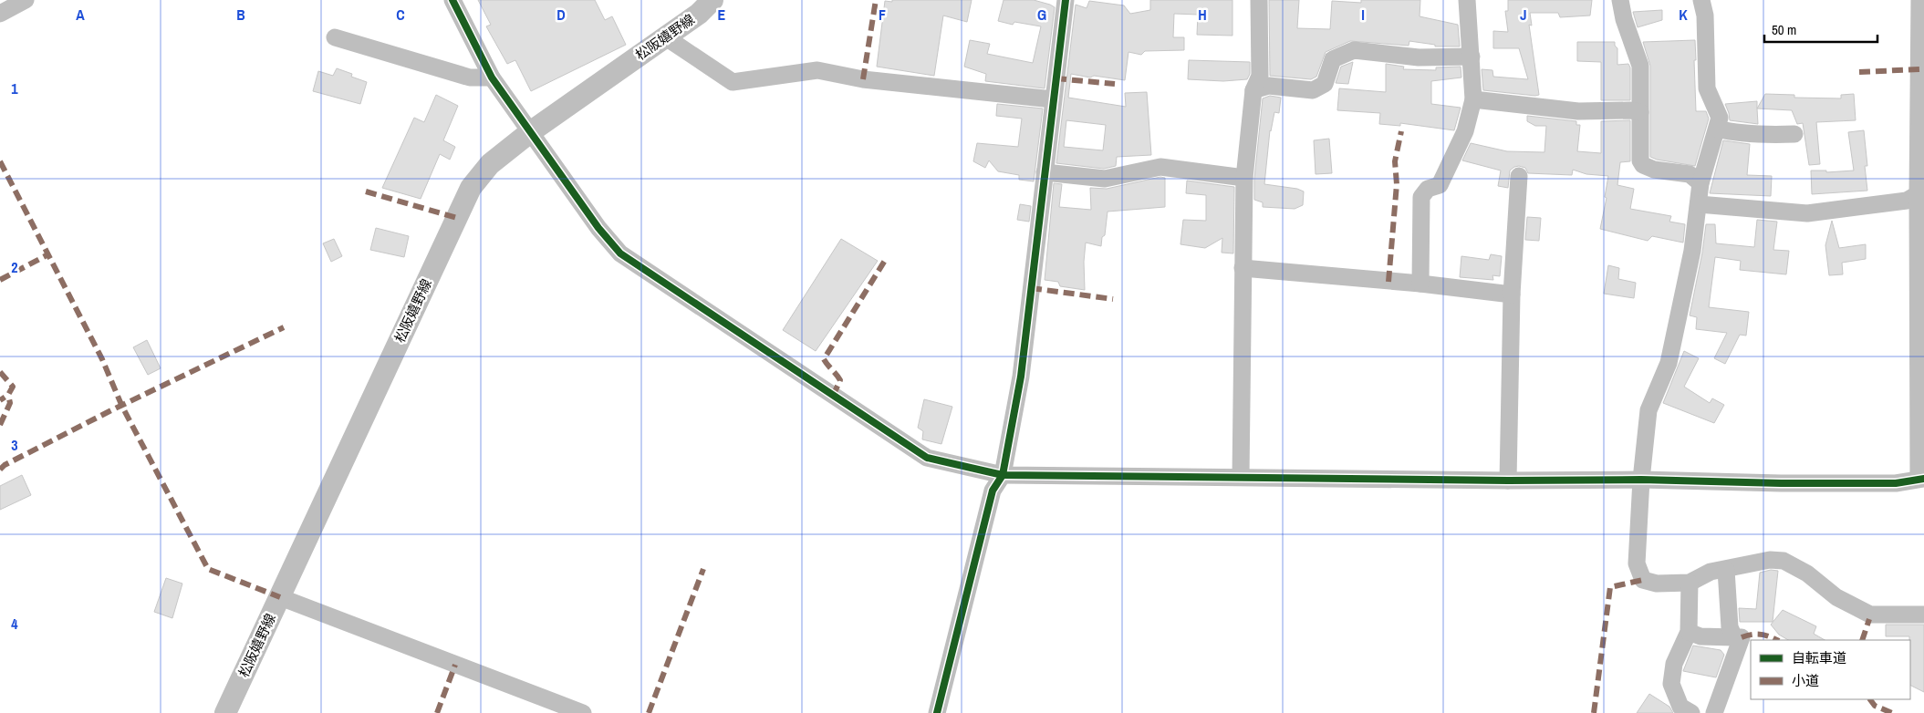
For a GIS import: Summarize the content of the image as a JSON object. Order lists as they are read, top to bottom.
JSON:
{
  "streets": {
    "main road": ["松阪嬉野線"]
  },
  "legend": ["自転車道", "小道"],
  "scale_bar": "50 m",
  "grid": {
    "columns": [
      "A",
      "B",
      "C",
      "D",
      "E",
      "F",
      "G",
      "H",
      "I",
      "J",
      "K"
    ],
    "rows": [
      "1",
      "2",
      "3",
      "4"
    ]
  }
}
